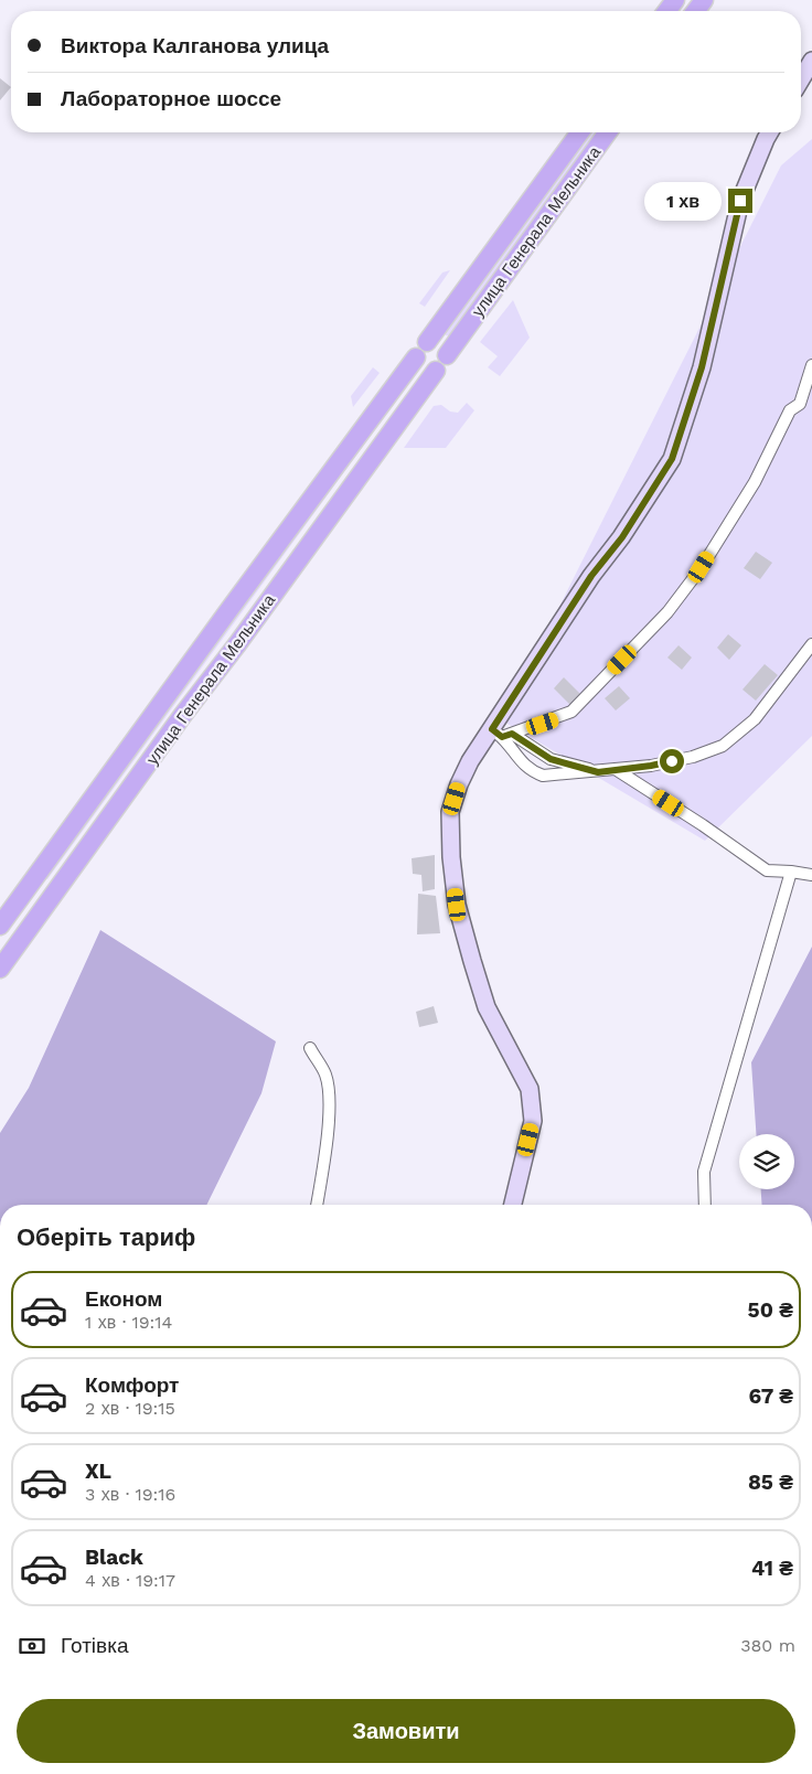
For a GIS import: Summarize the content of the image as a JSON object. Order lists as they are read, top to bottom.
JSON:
{
  "streets": {
    "main road": ["улица Генерала Мельника"]
  },
  "page": {
    "banner": ["Виктора Калганова улица", "Лабораторное шоссе"],
    "bubble": "1 хв",
    "heading": "Оберіть тариф",
    "list": [
      {
        "name": "Економ",
        "note": "1 хв · 19:14",
        "value": "50 ₴"
      },
      {
        "name": "Комфорт",
        "note": "2 хв · 19:15",
        "value": "67 ₴"
      },
      {
        "name": "XL",
        "note": "3 хв · 19:16",
        "value": "85 ₴"
      },
      {
        "name": "Black",
        "note": "4 хв · 19:17",
        "value": "41 ₴"
      }
    ],
    "pay": ["Готівка", "380 m"],
    "buttons": "Замовити"
  }
}
